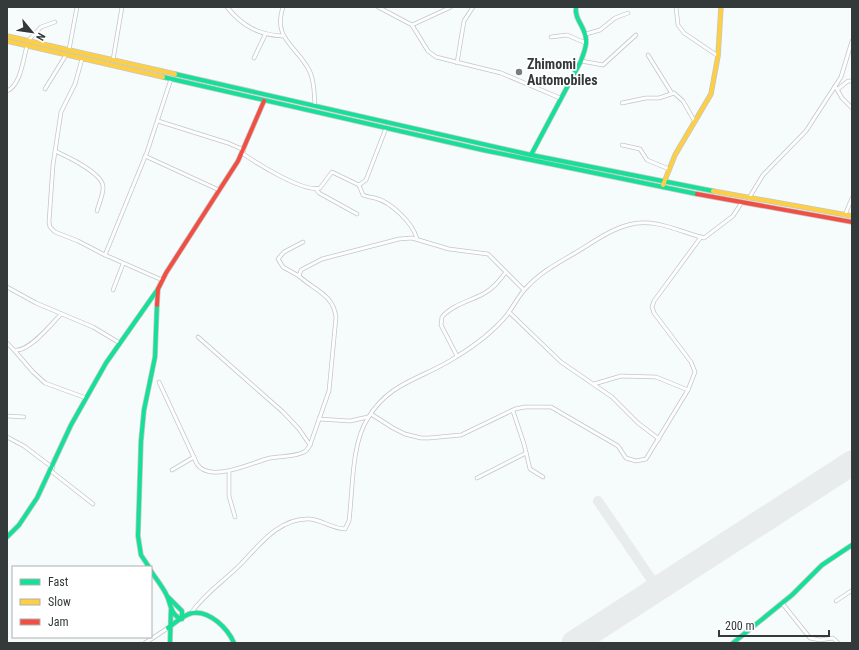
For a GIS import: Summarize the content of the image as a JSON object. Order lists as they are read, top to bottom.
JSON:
{
  "places": ["Zhimomi Automobiles"],
  "legend": ["Fast", "Slow", "Jam"],
  "scale_bar": "200 m",
  "north": "bottom right"
}
